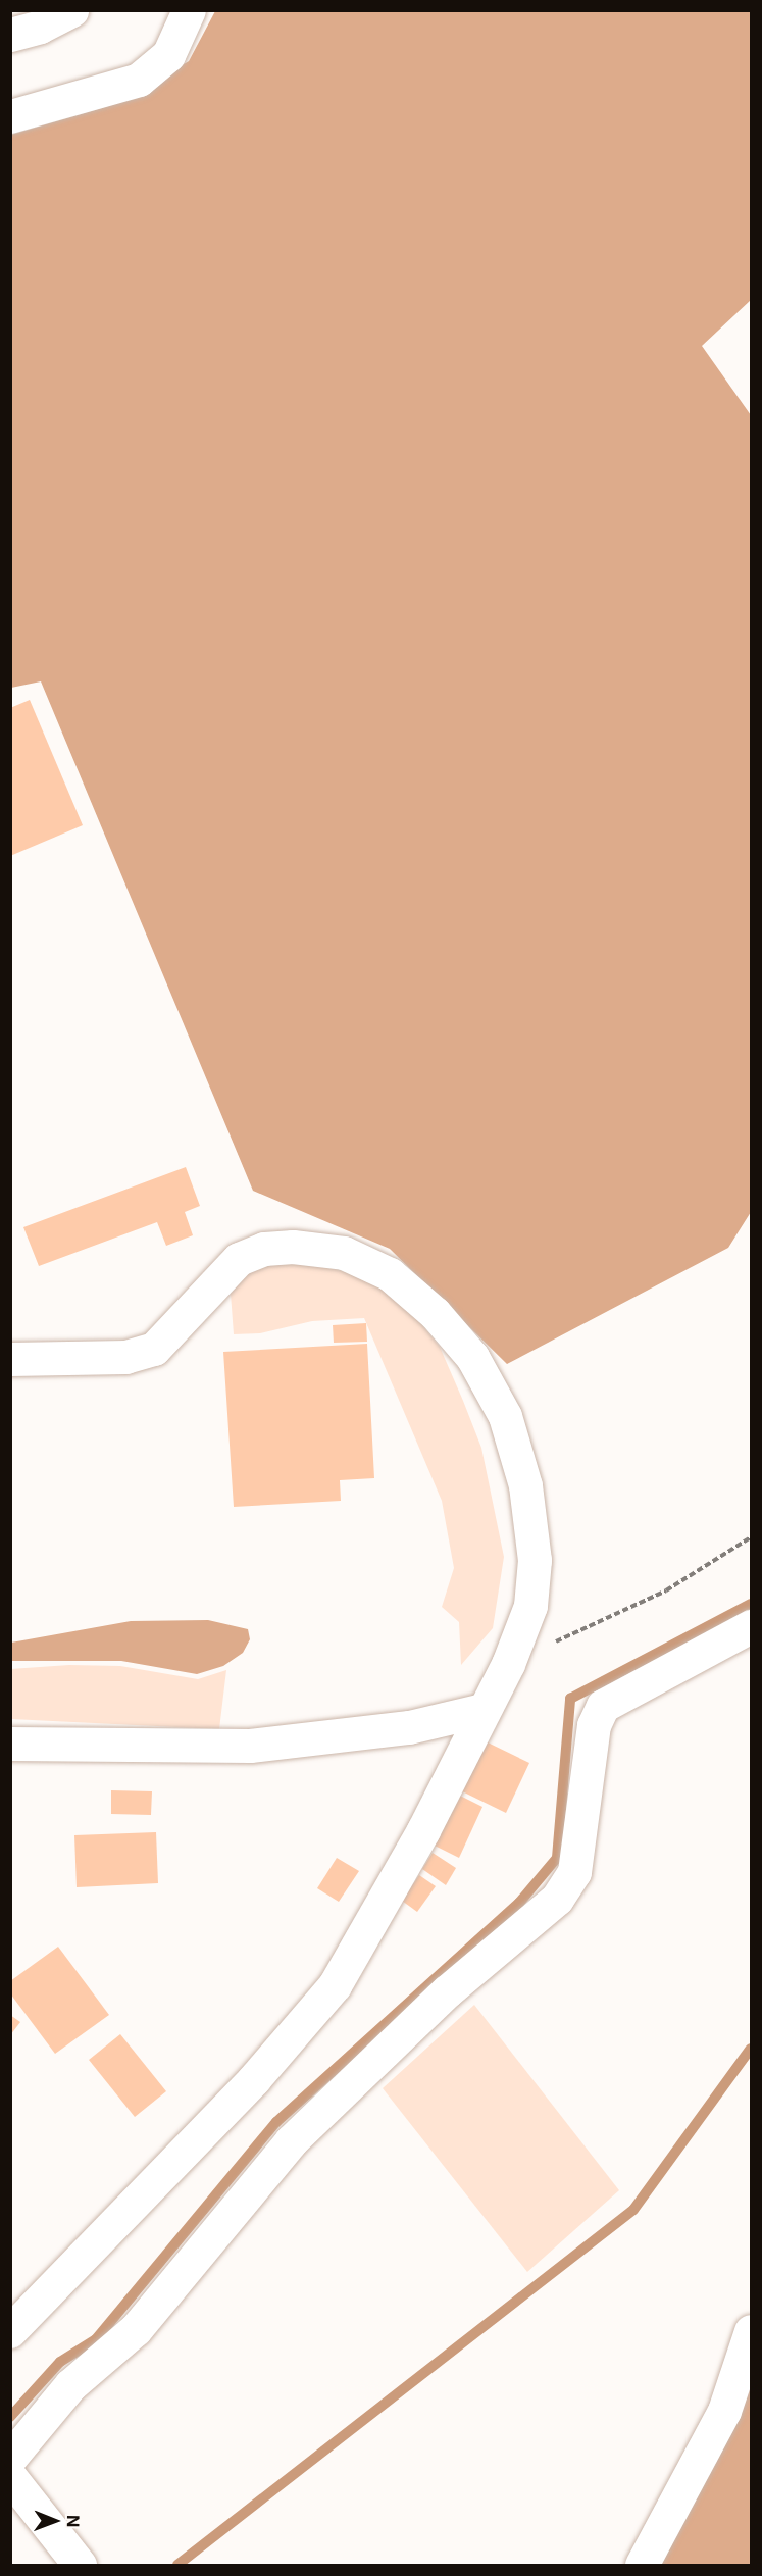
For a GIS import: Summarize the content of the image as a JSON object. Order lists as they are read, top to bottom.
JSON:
{
  "north": "right"
}
